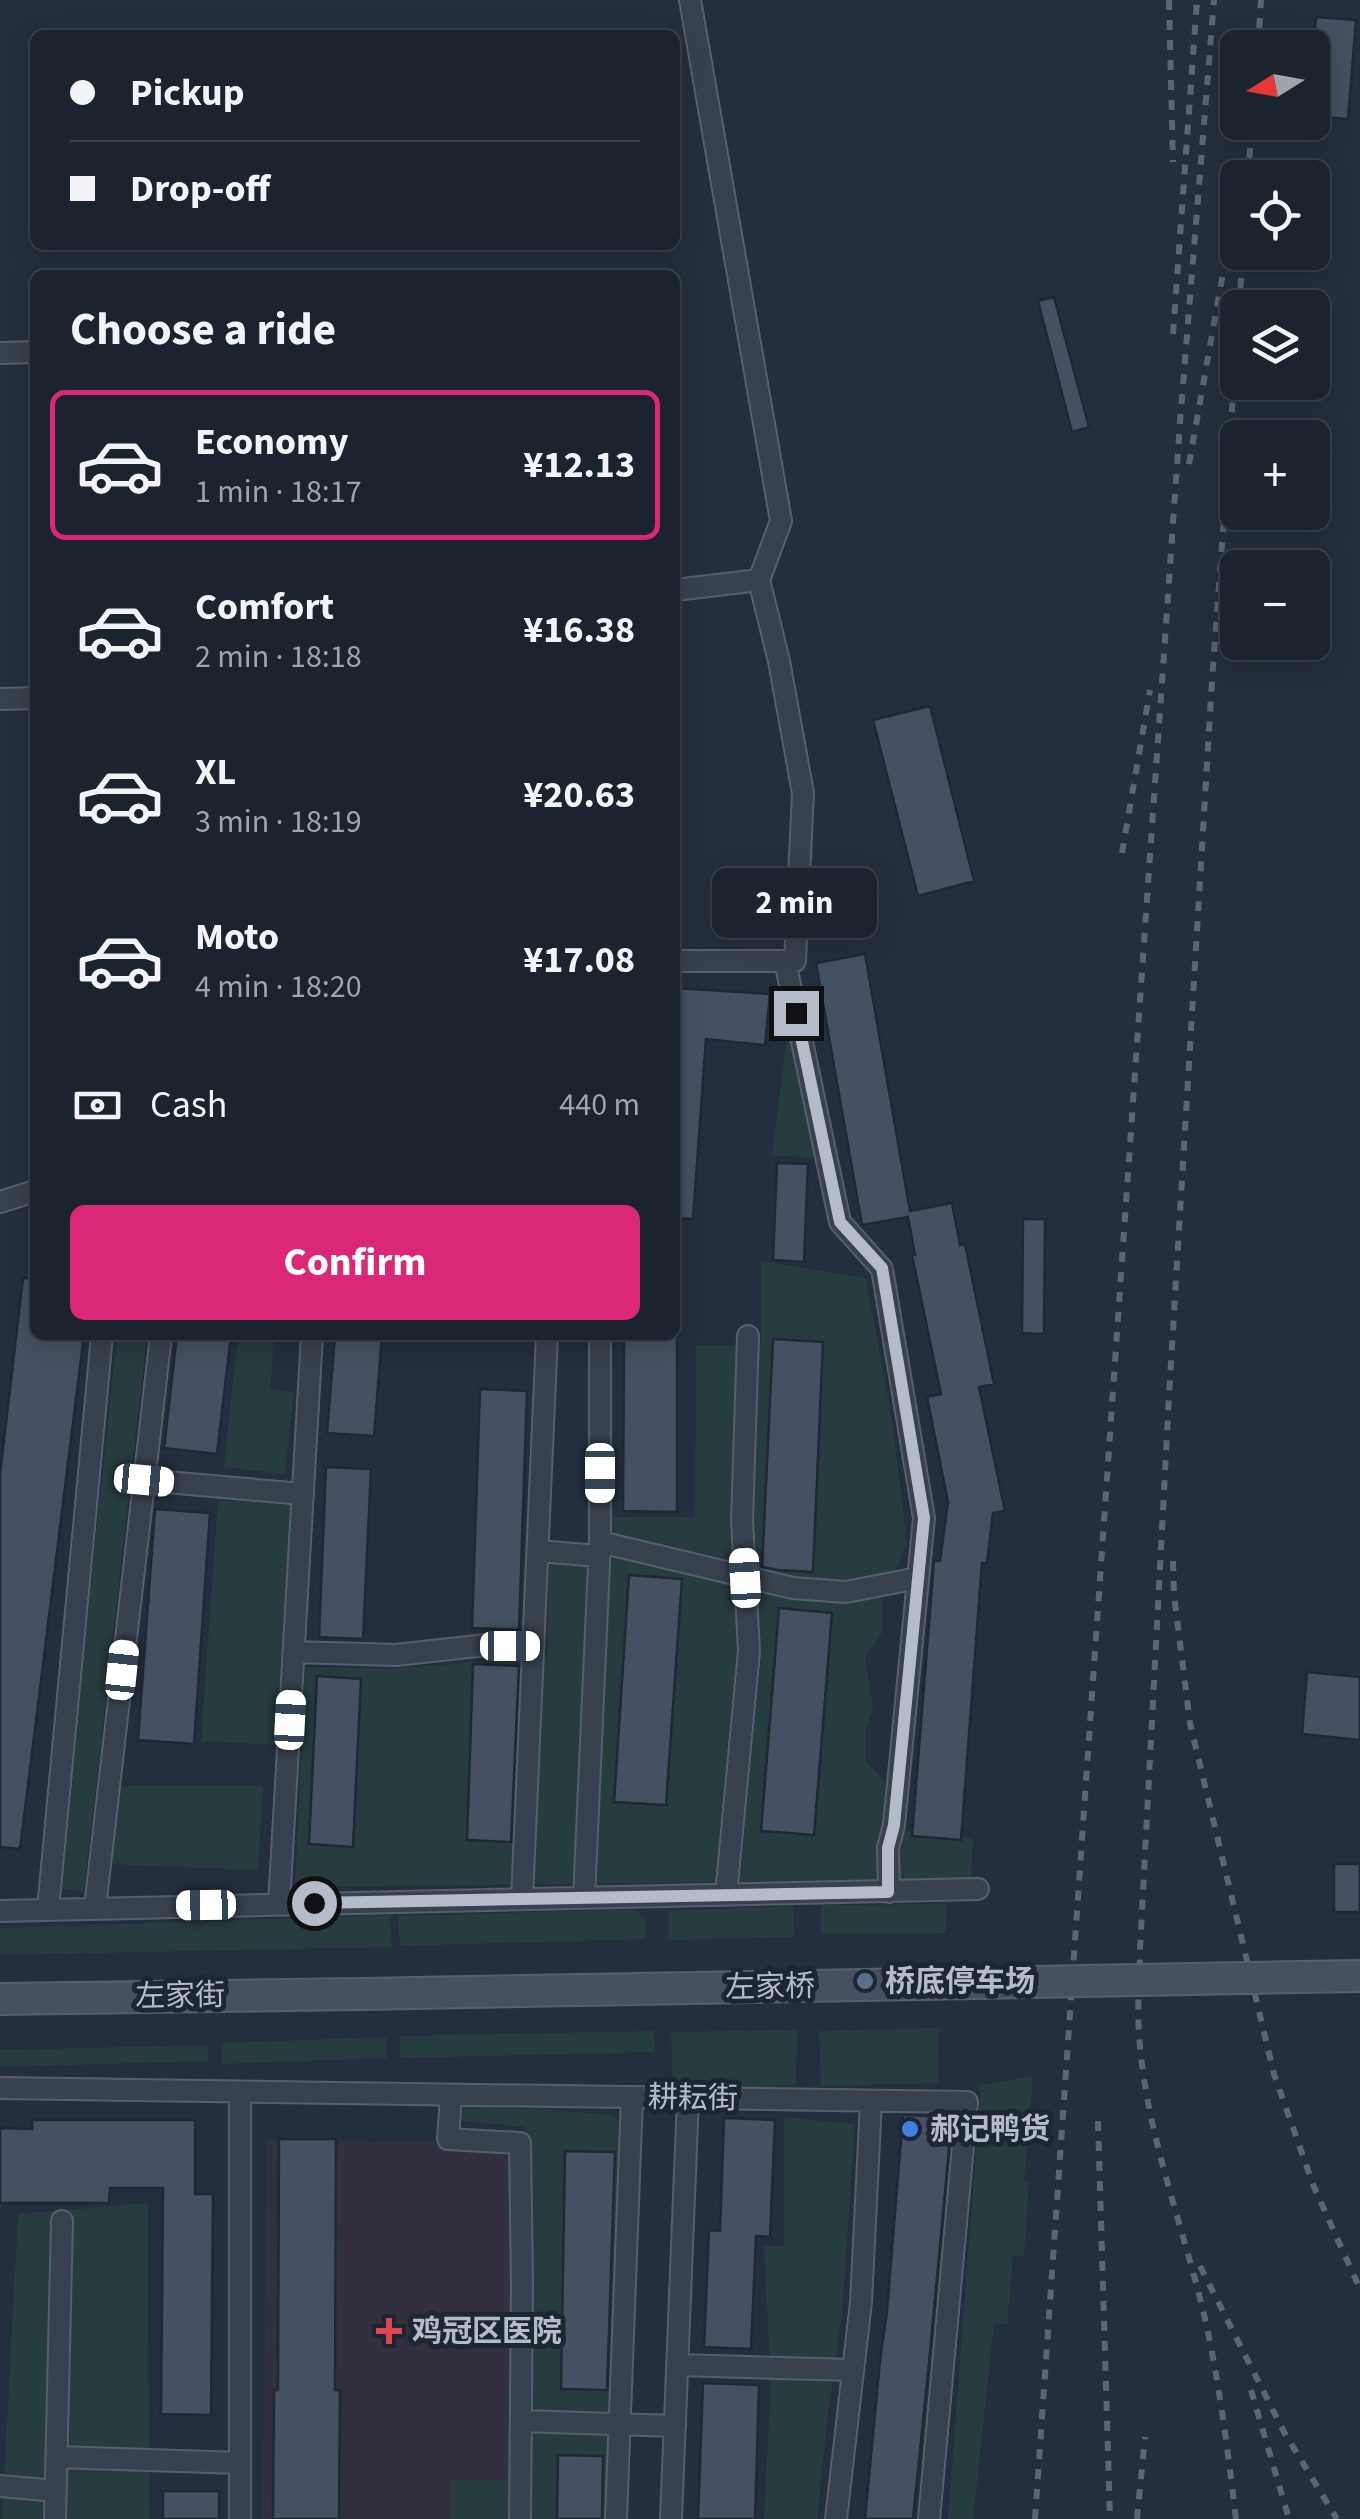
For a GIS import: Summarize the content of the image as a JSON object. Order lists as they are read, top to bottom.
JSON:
{
  "streets": {
    "main road": ["左家桥", "左家街"],
    "street": ["耕耘街"]
  },
  "crossings": [
    ["左家桥", "左家街"]
  ],
  "places": {
    "other": ["桥底停车场", "郝记鸭货"],
    "health": ["鸡冠区医院"]
  },
  "north": "left",
  "page": {
    "map_buttons": ["+", "−"],
    "banner": ["Pickup", "Drop-off"],
    "heading": "Choose a ride",
    "list": [
      {
        "name": "Economy",
        "note": "1 min · 18:17",
        "value": "¥12.13"
      },
      {
        "name": "Comfort",
        "note": "2 min · 18:18",
        "value": "¥16.38"
      },
      {
        "name": "XL",
        "note": "3 min · 18:19",
        "value": "¥20.63"
      },
      {
        "name": "Moto",
        "note": "4 min · 18:20",
        "value": "¥17.08"
      }
    ],
    "bubble": "2 min",
    "pay": ["Cash", "440 m"],
    "buttons": "Confirm"
  }
}
